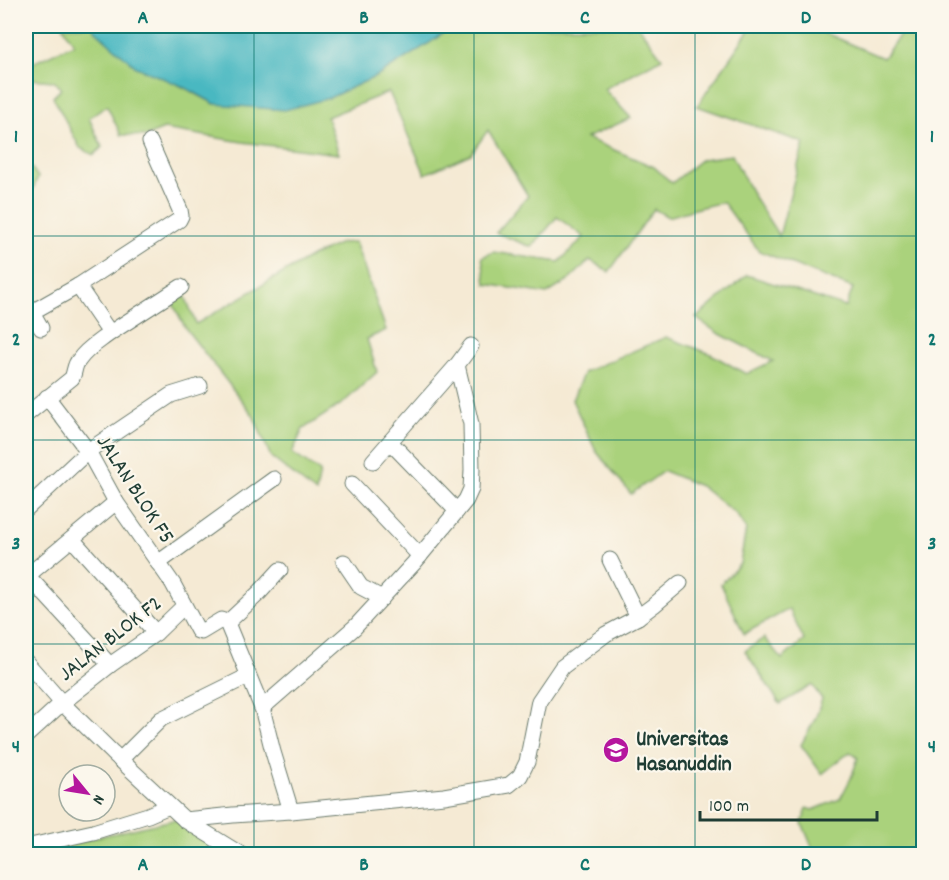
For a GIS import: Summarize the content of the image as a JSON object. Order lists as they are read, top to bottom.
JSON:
{
  "streets": {
    "street": ["JALAN BLOK F5", "JALAN BLOK F2"]
  },
  "crossings": [
    ["JALAN BLOK F5", "JALAN BLOK F2"]
  ],
  "places": {
    "school or university": ["Universitas Hasanuddin"]
  },
  "scale_bar": "100 m",
  "north": "bottom right",
  "grid": {
    "columns": [
      "A",
      "B",
      "C",
      "D"
    ],
    "rows": [
      "1",
      "2",
      "3",
      "4"
    ]
  }
}
